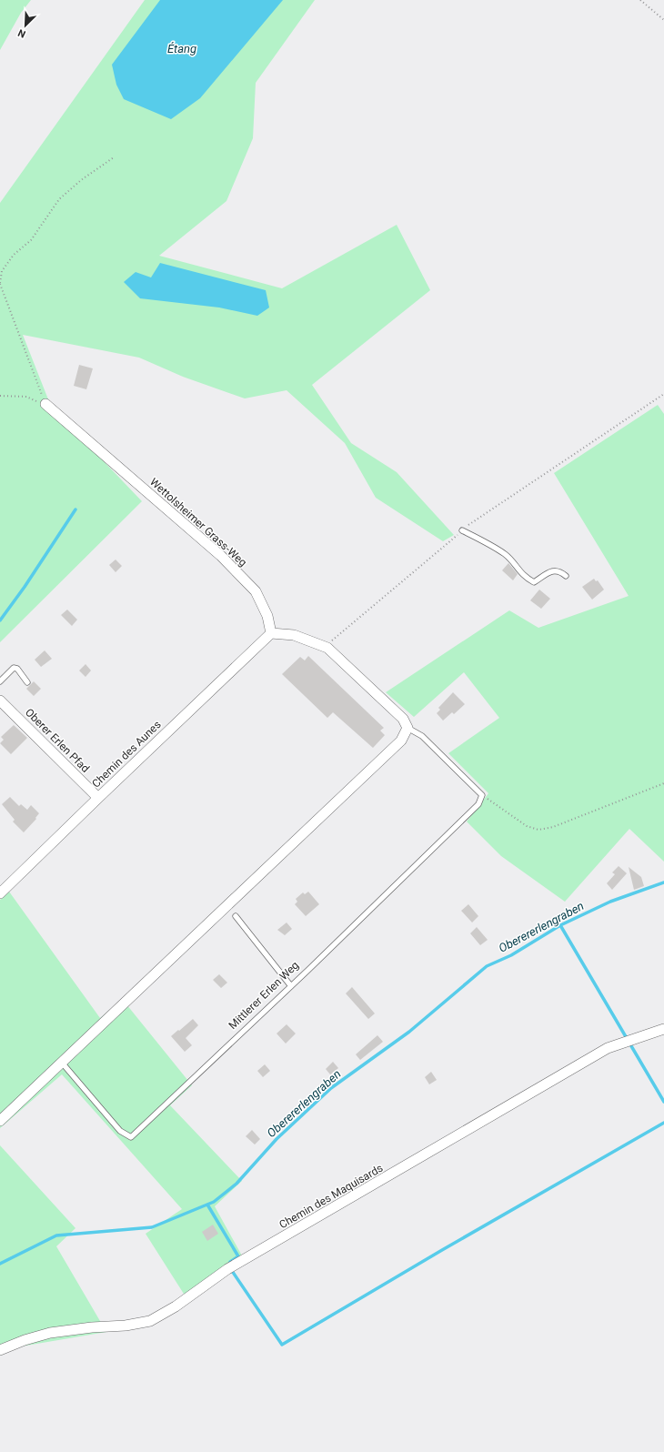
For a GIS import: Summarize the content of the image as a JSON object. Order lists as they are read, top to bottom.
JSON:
{
  "streets": {
    "street": [
      "Wettolsheimer Grass-Weg",
      "Oberer Erlen Pfad",
      "Chemin des Aunes",
      "Chemin des Maquisards"
    ],
    "lane": ["Mittlerer Erlen Weg"]
  },
  "crossings": [
    ["Wettolsheimer Grass-Weg", "Chemin des Aunes"],
    ["Oberer Erlen Pfad", "Chemin des Aunes"]
  ],
  "water": ["Étang", "Oberererlengraben"],
  "north": "bottom left"
}
